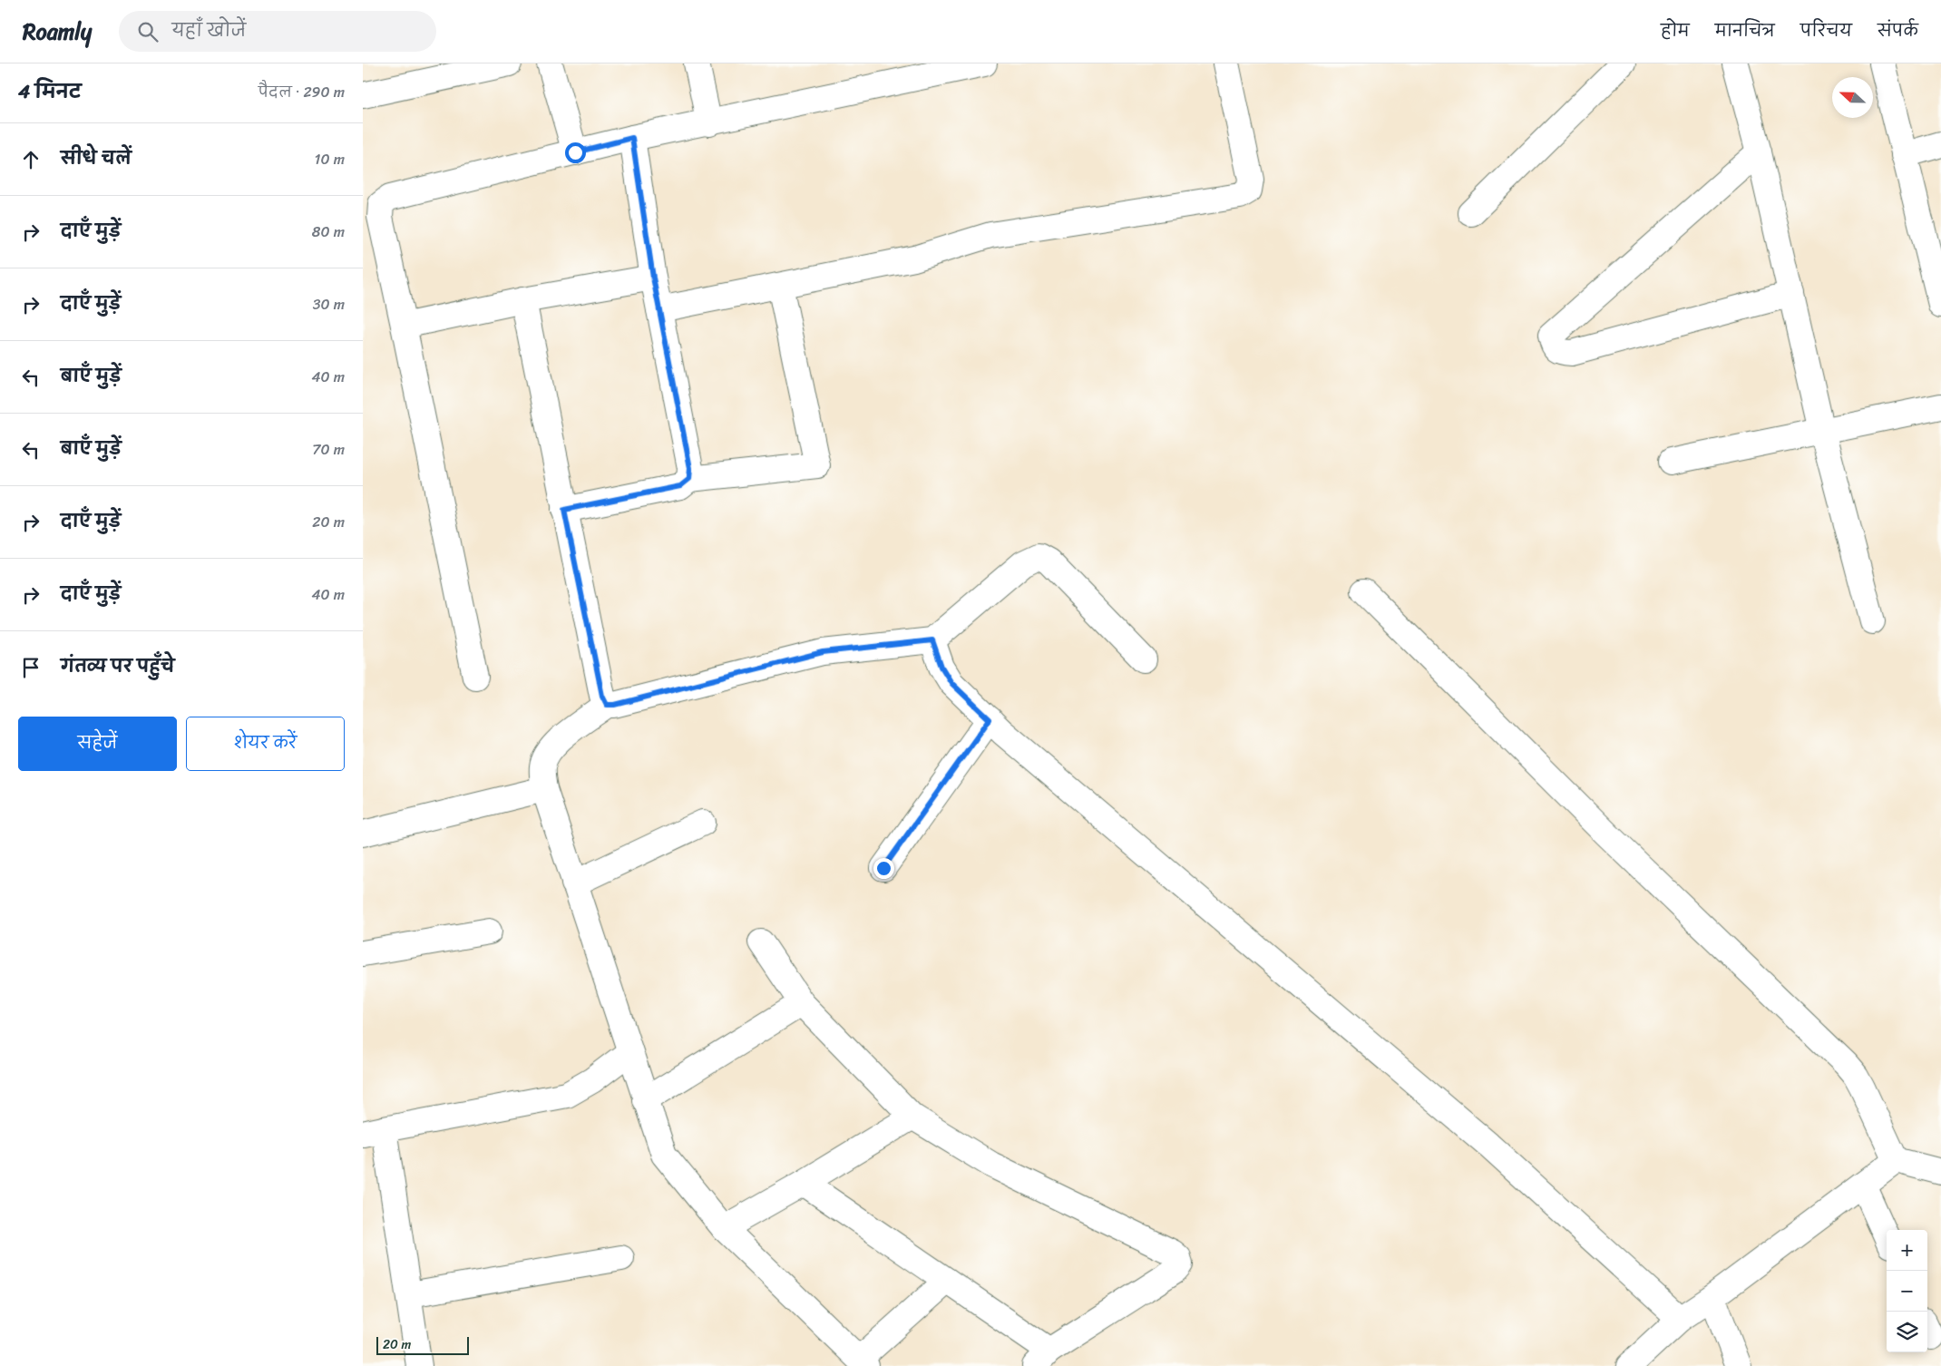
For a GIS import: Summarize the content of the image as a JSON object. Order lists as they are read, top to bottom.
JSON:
{
  "scale_bar": "20 m",
  "north": "left",
  "page": {
    "header": "Roamly",
    "search": "यहाँ खोजें",
    "nav": [
      "होम",
      "मानचित्र",
      "परिचय",
      "संपर्क"
    ],
    "heading": ["4 मिनट", "पैदल · 290 m"],
    "list": [
      ["सीधे चलें", "10 m"],
      ["दाएँ मुड़ें", "80 m"],
      ["दाएँ मुड़ें", "30 m"],
      ["बाएँ मुड़ें", "40 m"],
      ["बाएँ मुड़ें", "70 m"],
      ["दाएँ मुड़ें", "20 m"],
      ["दाएँ मुड़ें", "40 m"],
      "गंतव्य पर पहुँचे"
    ],
    "buttons": ["सहेजें", "शेयर करें"],
    "map_buttons": ["+", "−"],
    "scale": "20 m"
  }
}
